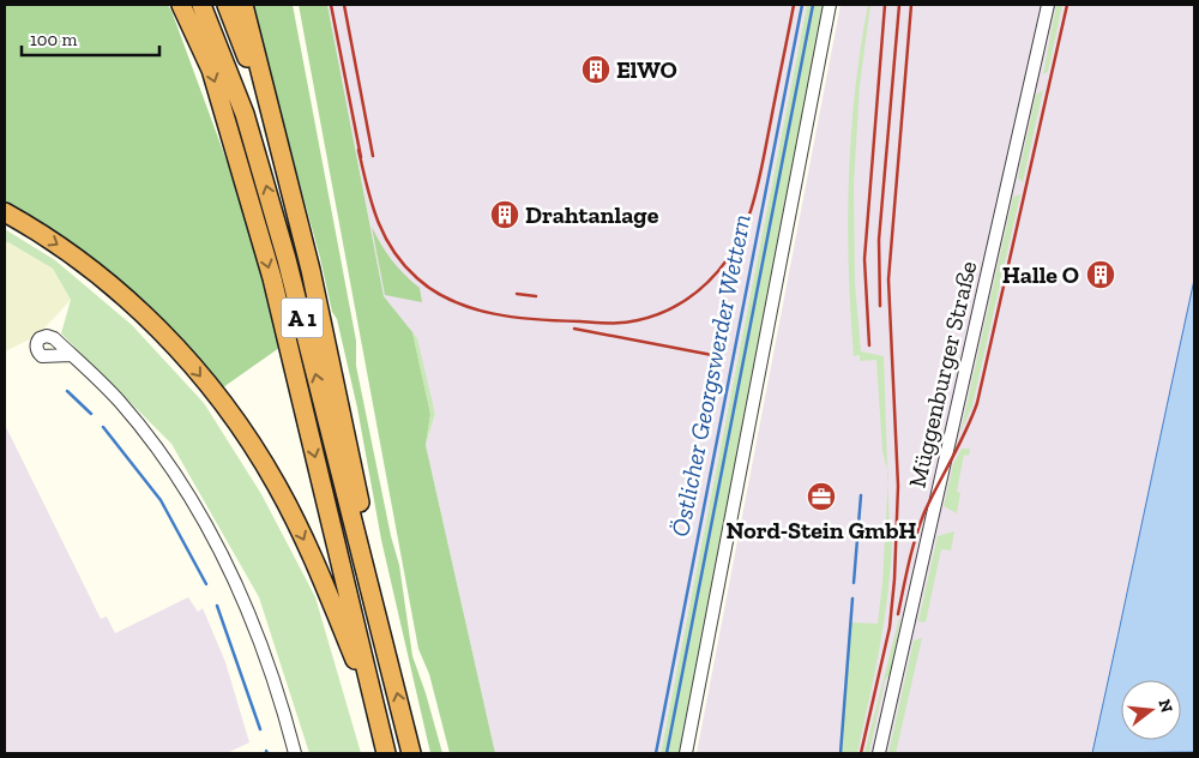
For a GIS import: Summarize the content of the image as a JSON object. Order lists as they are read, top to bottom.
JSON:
{
  "streets": {
    "highway": ["A 1"],
    "street": ["Müggenburger Straße"]
  },
  "water": ["Östlicher Georgswerder Wettern"],
  "places": {
    "building": ["ElWO", "Drahtanlage", "Halle O"],
    "office": ["Nord-Stein GmbH"]
  },
  "scale_bar": "100 m",
  "north": "right"
}
